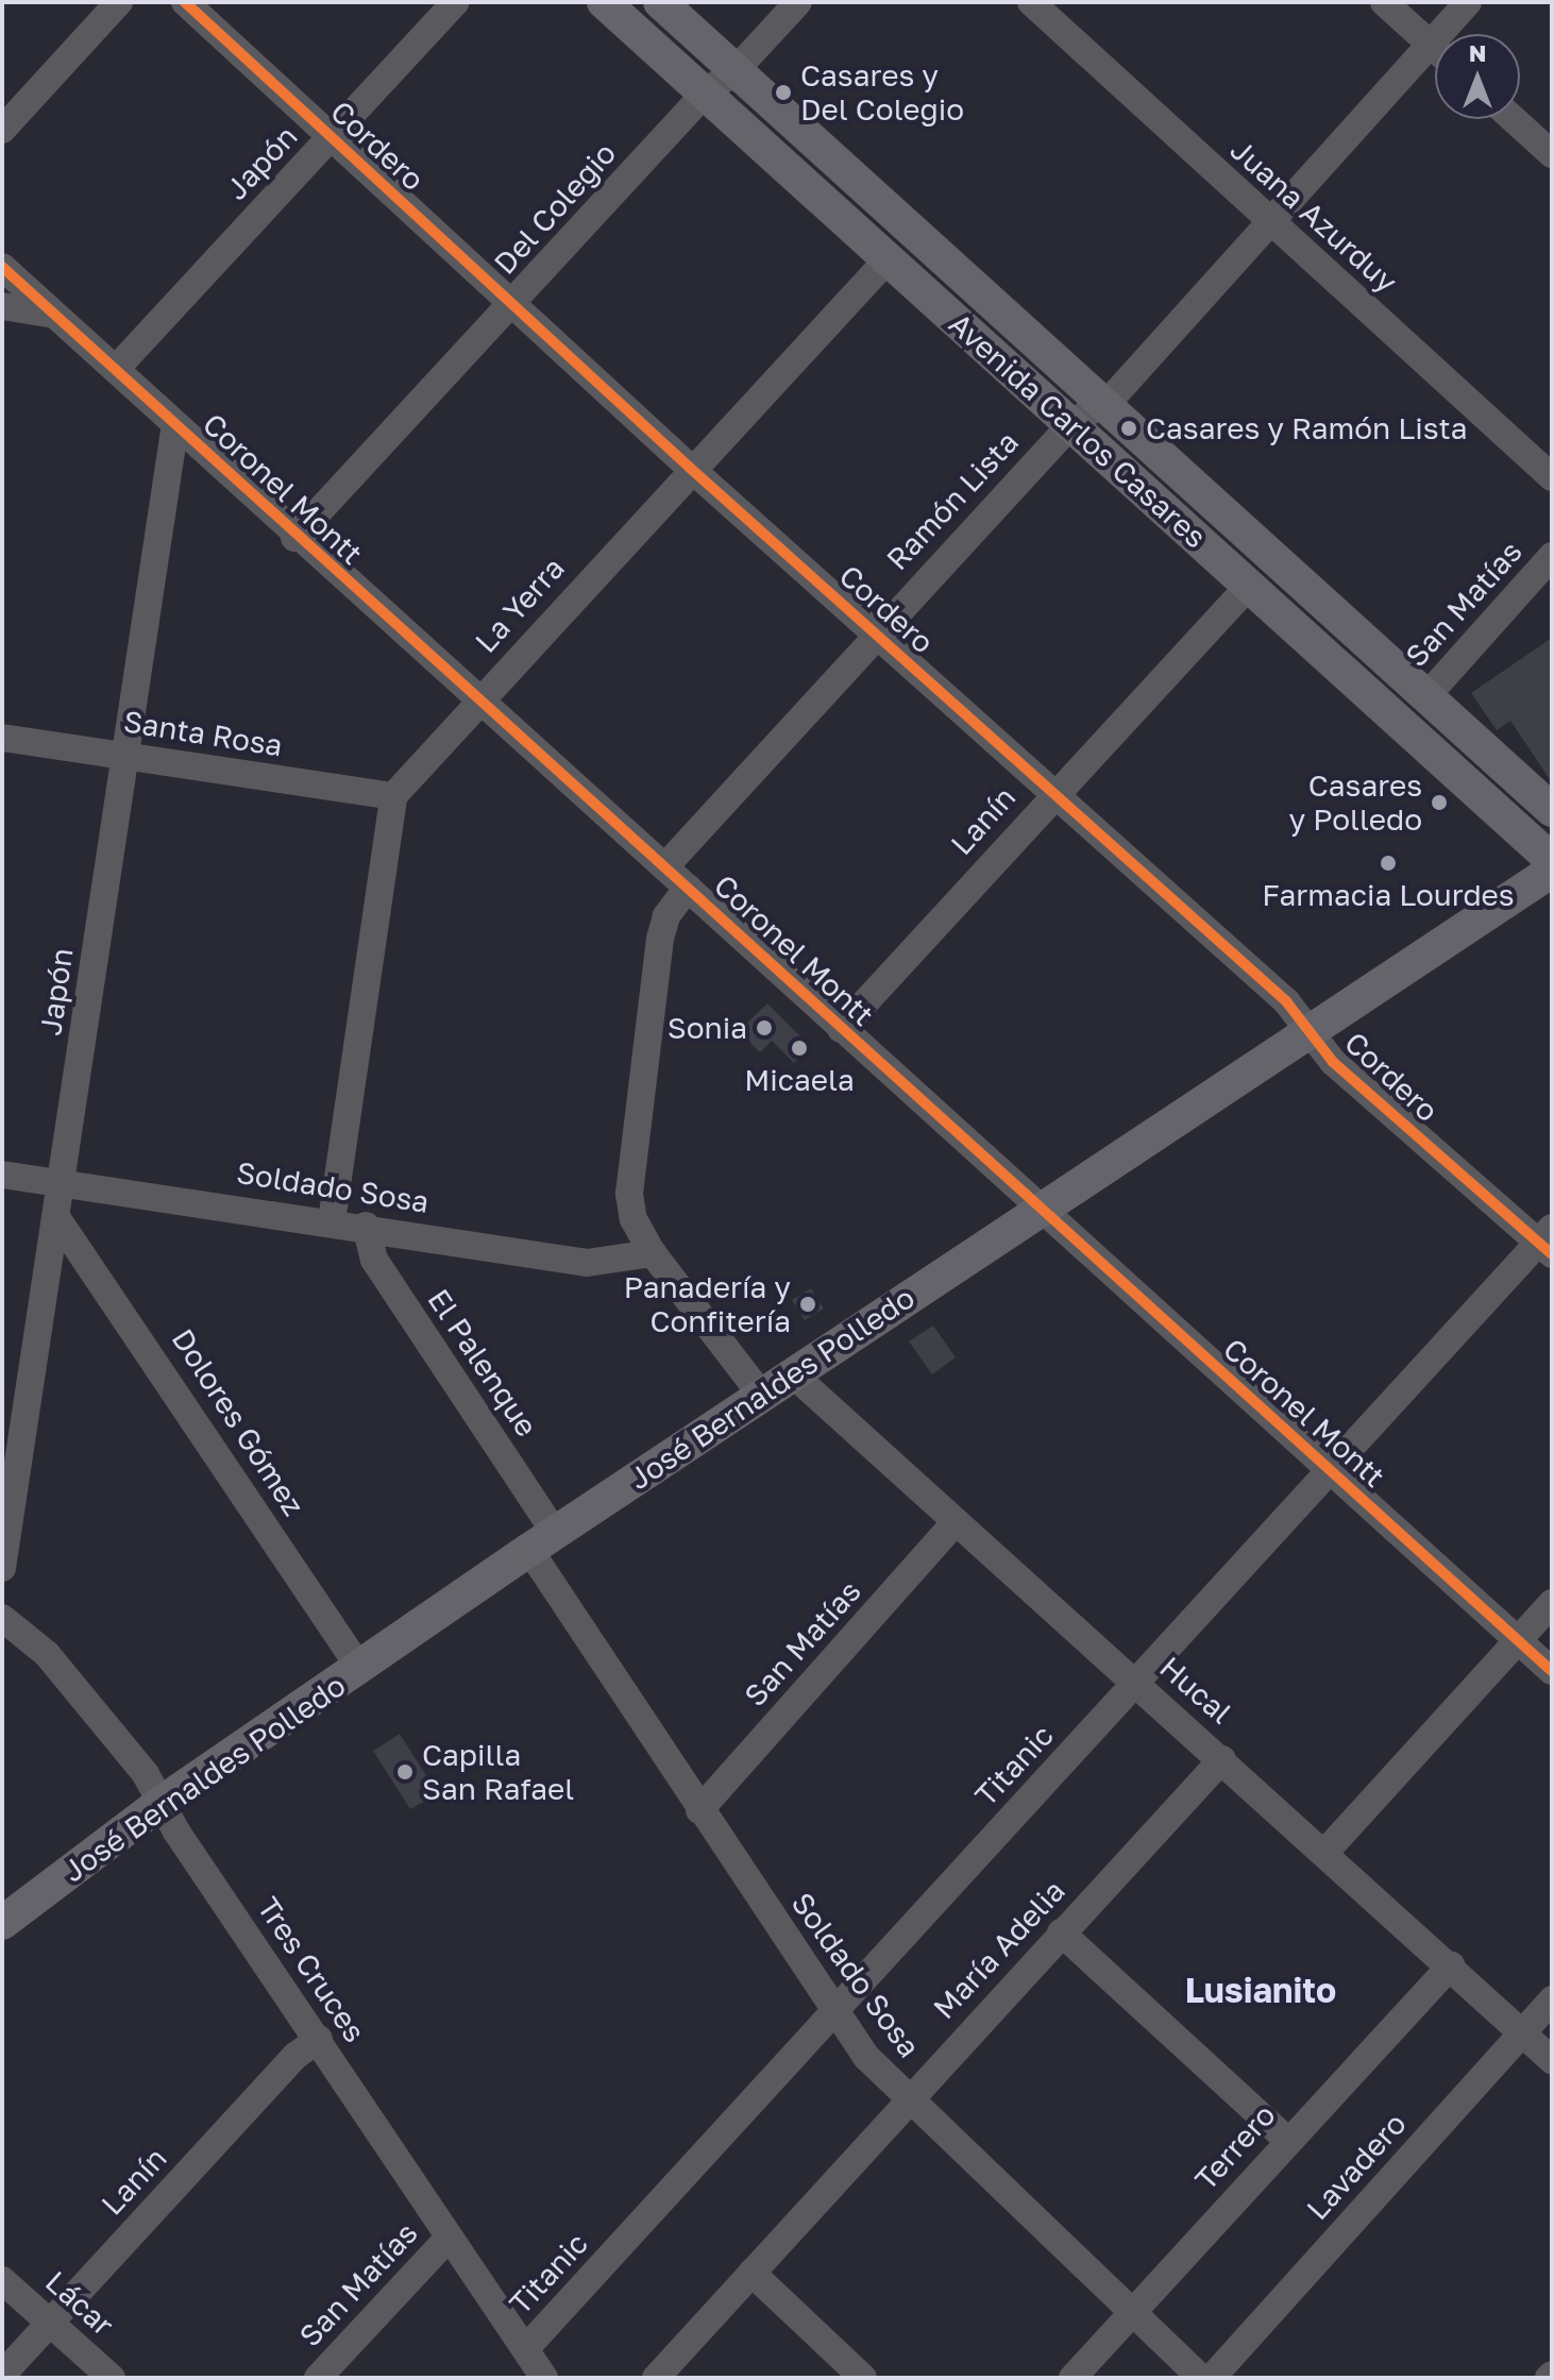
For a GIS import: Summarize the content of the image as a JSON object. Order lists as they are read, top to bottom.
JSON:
{
  "streets": {
    "main road": ["Avenida Carlos Casares", "José Bernaldes Polledo"],
    "street": [
      "Cordero",
      "Japón",
      "Del Colegio",
      "Juana Azurduy",
      "Coronel Montt",
      "Ramón Lista",
      "San Matías",
      "La Yerra",
      "Santa Rosa",
      "Lanín",
      "Soldado Sosa",
      "El Palenque",
      "Dolores Gómez",
      "Hucal",
      "Titanic",
      "María Adelia",
      "Tres Cruces",
      "Terrero",
      "Lavadero",
      "Lácar"
    ]
  },
  "crossings": [
    ["Cordero", "Japón"],
    ["Cordero", "Del Colegio"],
    ["Cordero", "Ramón Lista"],
    ["Cordero", "La Yerra"],
    ["Cordero", "Lanín"],
    ["Cordero", "José Bernaldes Polledo"],
    ["Cordero", "Titanic"],
    ["Japón", "Coronel Montt"],
    ["Japón", "Santa Rosa"],
    ["Japón", "Soldado Sosa"],
    ["Japón", "Dolores Gómez"],
    ["Del Colegio", "Avenida Carlos Casares"],
    ["Del Colegio", "Coronel Montt"],
    ["Juana Azurduy", "Ramón Lista"],
    ["Avenida Carlos Casares", "Ramón Lista"],
    ["Avenida Carlos Casares", "San Matías"],
    ["Avenida Carlos Casares", "La Yerra"],
    ["Avenida Carlos Casares", "Lanín"],
    ["Coronel Montt", "Ramón Lista"],
    ["Coronel Montt", "La Yerra"],
    ["Coronel Montt", "Lanín"],
    ["Coronel Montt", "José Bernaldes Polledo"],
    ["Coronel Montt", "Titanic"],
    ["San Matías", "Soldado Sosa"],
    ["San Matías", "Hucal"],
    ["San Matías", "Tres Cruces"],
    ["La Yerra", "Santa Rosa"],
    ["Lanín", "Tres Cruces"],
    ["Lanín", "Lácar"],
    ["Soldado Sosa", "El Palenque"],
    ["Soldado Sosa", "José Bernaldes Polledo"],
    ["Soldado Sosa", "Titanic"],
    ["Soldado Sosa", "María Adelia"],
    ["Soldado Sosa", "Terrero"],
    ["El Palenque", "José Bernaldes Polledo"],
    ["José Bernaldes Polledo", "Dolores Gómez"],
    ["José Bernaldes Polledo", "Hucal"],
    ["José Bernaldes Polledo", "Tres Cruces"],
    ["Hucal", "Titanic"],
    ["Hucal", "María Adelia"],
    ["Hucal", "Terrero"],
    ["Hucal", "Lavadero"],
    ["Titanic", "Tres Cruces"]
  ],
  "districts": ["Lusianito"],
  "places": [
    "Casares y Del Colegio",
    "Casares y Ramón Lista",
    "Casares y Polledo",
    "Farmacia Lourdes",
    "Sonia",
    "Micaela",
    "Panadería y Confitería",
    "Capilla San Rafael"
  ],
  "north": "top"
}
